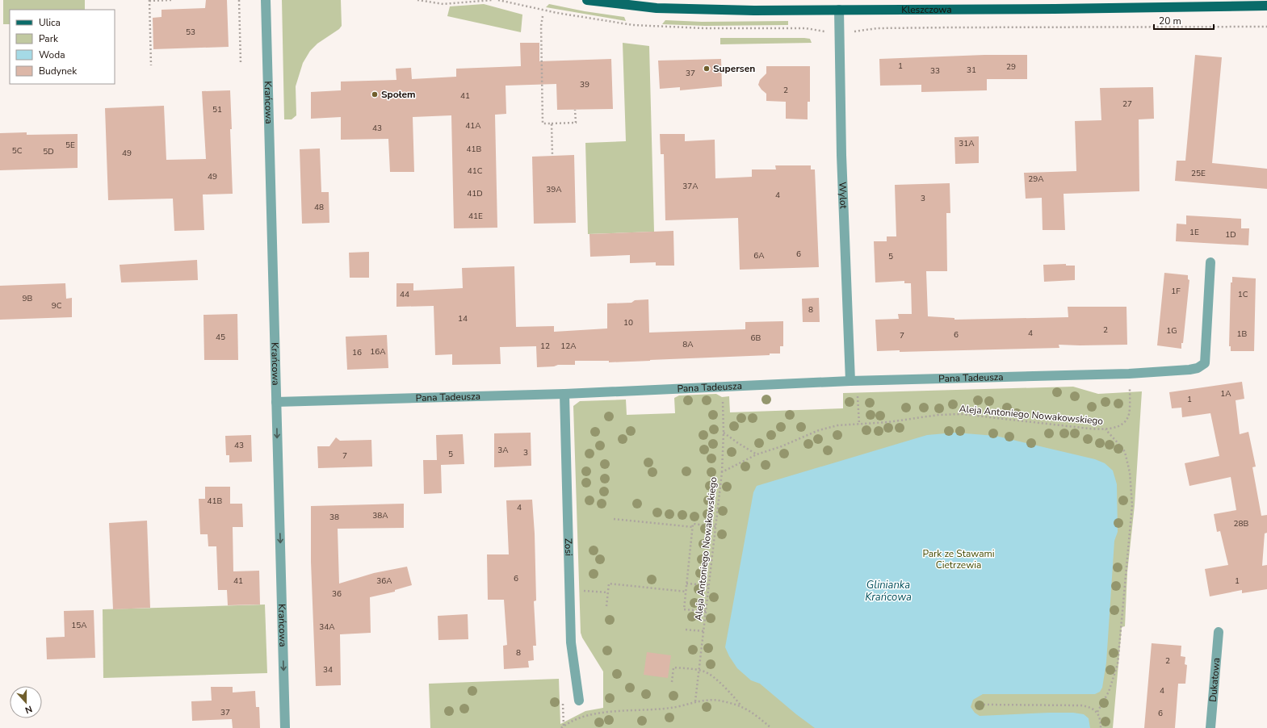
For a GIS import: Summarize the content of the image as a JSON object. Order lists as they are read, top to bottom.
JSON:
{
  "streets": {
    "main road": ["Kleszczowa"],
    "street": [
      "Krańcowa",
      "Wylot",
      "Pana Tadeusza",
      "Zosi",
      "Dukatowa"
    ],
    "path": ["Aleja Antoniego Nowakowskiego"]
  },
  "crossings": [
    ["Kleszczowa", "Wylot"],
    ["Krańcowa", "Pana Tadeusza"],
    ["Wylot", "Pana Tadeusza"],
    ["Pana Tadeusza", "Aleja Antoniego Nowakowskiego"],
    ["Pana Tadeusza", "Zosi"]
  ],
  "one_way": ["Krańcowa"],
  "water": ["Glinianka Krańcowa"],
  "parks": ["Park ze Stawami Cietrzewia"],
  "places": ["Supersen", "Społem"],
  "house_numbers": [
    "53",
    "1",
    "29",
    "31",
    "33",
    "37",
    "39",
    "2",
    "41",
    "27",
    "51",
    "41A",
    "43",
    "31A",
    "5E",
    "41B",
    "5C",
    "5D",
    "49",
    "41C",
    "25E",
    "49",
    "29A",
    "37A",
    "39A",
    "41D",
    "4",
    "3",
    "48",
    "41E",
    "1E",
    "1D",
    "6",
    "6A",
    "5",
    "1F",
    "44",
    "1C",
    "9B",
    "9C",
    "8",
    "14",
    "10",
    "2",
    "1G",
    "4",
    "1B",
    "6",
    "7",
    "45",
    "6B",
    "8A",
    "12",
    "12A",
    "16A",
    "16",
    "1A",
    "1",
    "43",
    "3A",
    "3",
    "5",
    "7",
    "41B",
    "4",
    "38A",
    "38",
    "28B",
    "6",
    "41",
    "36A",
    "1",
    "36",
    "15A",
    "34A",
    "8",
    "2",
    "34",
    "4",
    "37",
    "6"
  ],
  "legend": [
    "Ulica",
    "Park",
    "Woda",
    "Budynek"
  ],
  "scale_bar": "20 m",
  "north": "bottom"
}
